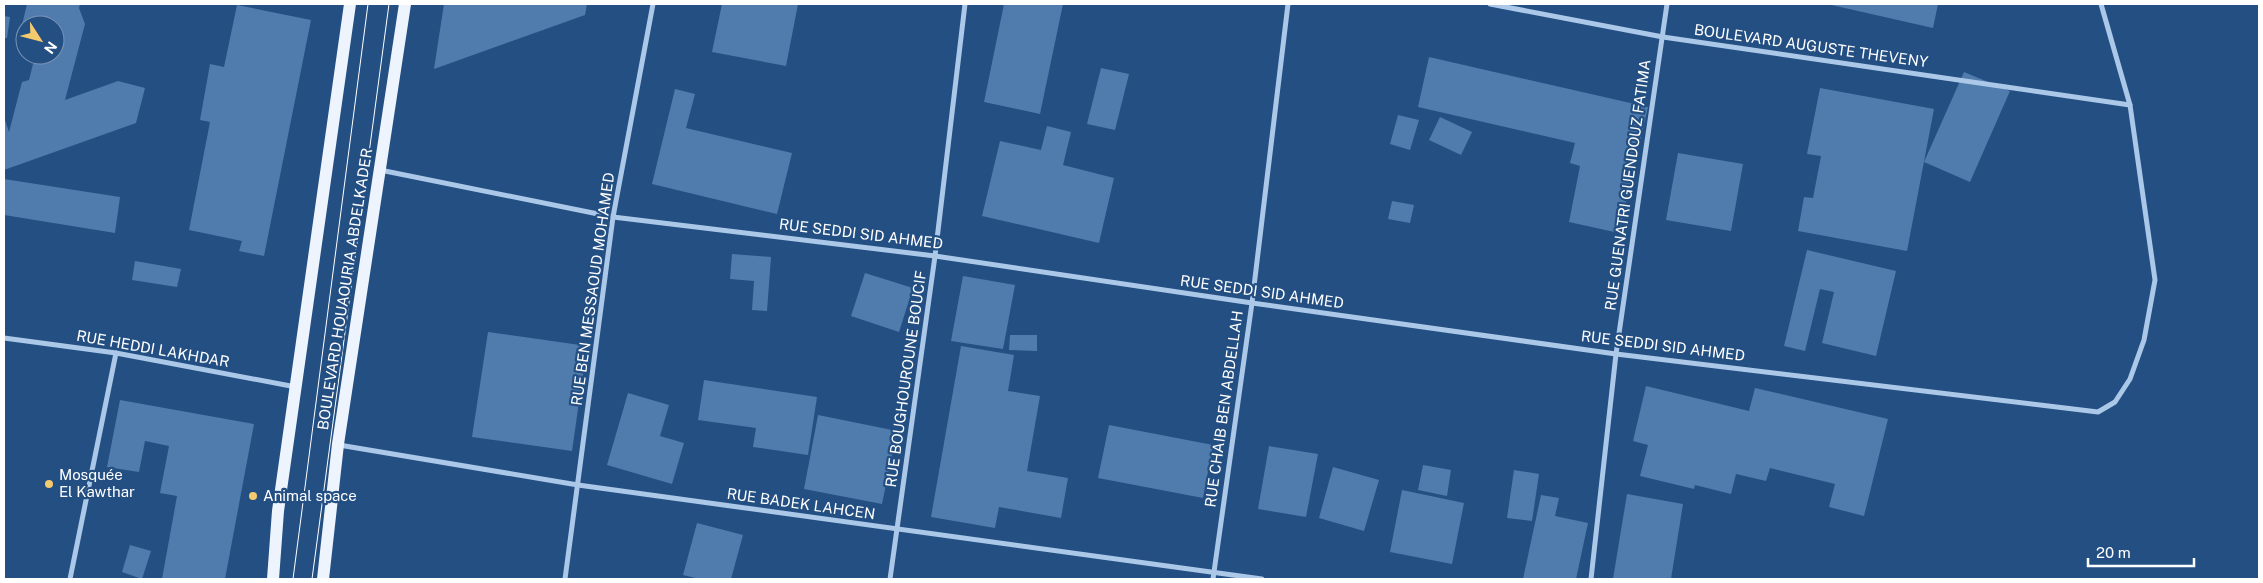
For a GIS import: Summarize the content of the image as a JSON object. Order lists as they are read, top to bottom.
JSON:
{
  "streets": {
    "main road": ["BOULEVARD HOUAOURIA ABDELKADER"],
    "street": [
      "BOULEVARD AUGUSTE THEVENY",
      "RUE GUENATRI GUENDOUZ FATIMA",
      "RUE SEDDI SID AHMED",
      "RUE BEN MESSAOUD MOHAMED",
      "RUE HEDDI LAKHDAR",
      "RUE BOUGHOUROUNE BOUCIF",
      "RUE CHAIB BEN ABDELLAH",
      "RUE BADEK LAHCEN"
    ]
  },
  "crossings": [
    ["BOULEVARD AUGUSTE THEVENY", "RUE GUENATRI GUENDOUZ FATIMA"],
    ["BOULEVARD AUGUSTE THEVENY", "RUE SEDDI SID AHMED"],
    ["RUE GUENATRI GUENDOUZ FATIMA", "RUE SEDDI SID AHMED"],
    ["RUE SEDDI SID AHMED", "BOULEVARD HOUAOURIA ABDELKADER"],
    ["RUE SEDDI SID AHMED", "RUE BEN MESSAOUD MOHAMED"],
    ["RUE SEDDI SID AHMED", "RUE BOUGHOUROUNE BOUCIF"],
    ["RUE SEDDI SID AHMED", "RUE CHAIB BEN ABDELLAH"],
    ["BOULEVARD HOUAOURIA ABDELKADER", "RUE BADEK LAHCEN"],
    ["RUE BEN MESSAOUD MOHAMED", "RUE BADEK LAHCEN"],
    ["RUE BOUGHOUROUNE BOUCIF", "RUE BADEK LAHCEN"],
    ["RUE CHAIB BEN ABDELLAH", "RUE BADEK LAHCEN"]
  ],
  "places": ["Mosquée El Kawthar", "Animal space"],
  "scale_bar": "20 m",
  "north": "bottom right"
}
